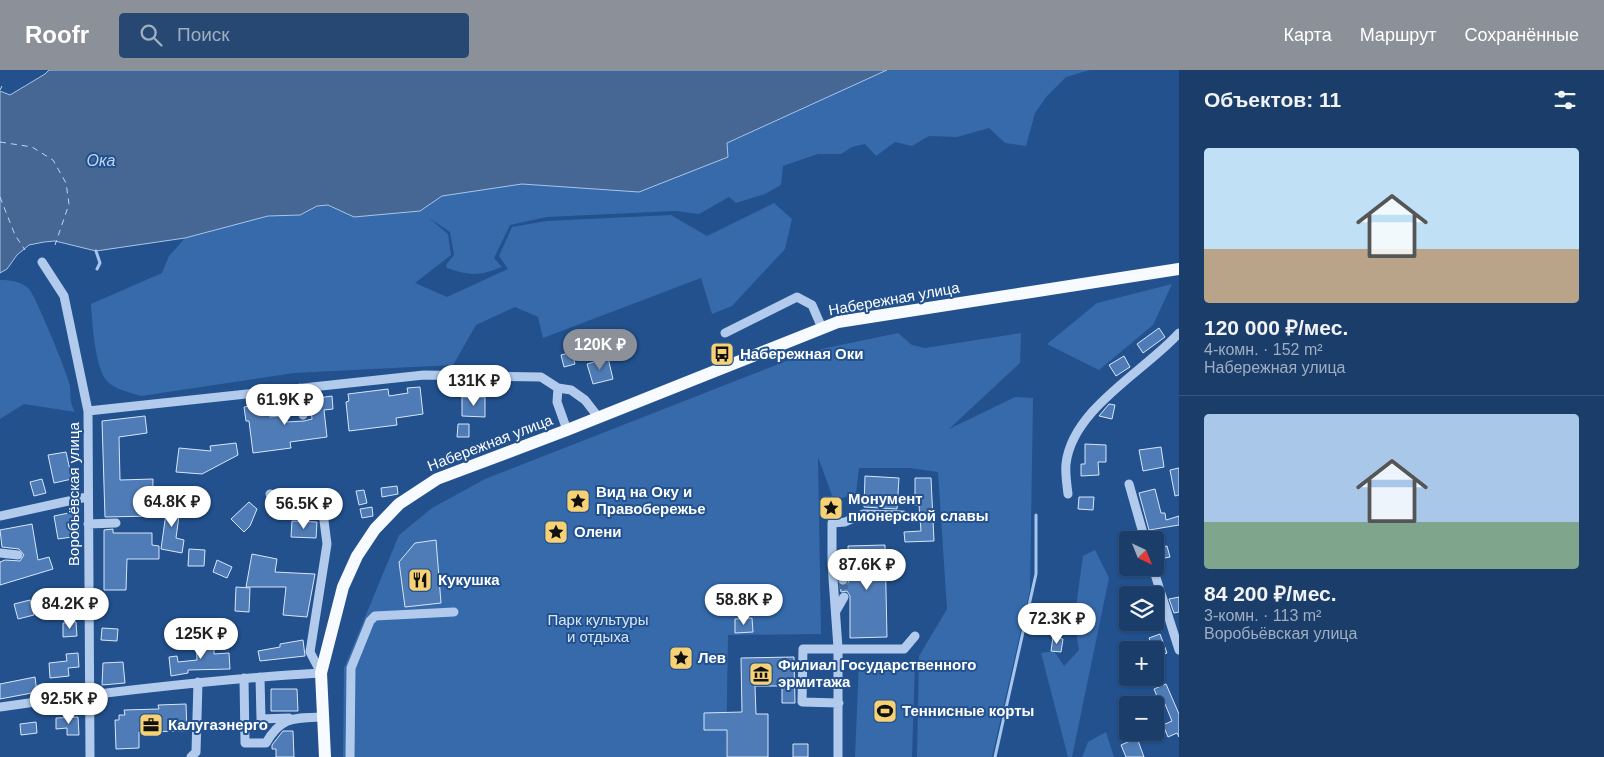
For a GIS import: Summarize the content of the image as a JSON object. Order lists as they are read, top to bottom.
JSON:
{
  "streets": {
    "main road": ["Набережная улица"],
    "street": ["Воробьёвская улица"]
  },
  "water": ["Ока"],
  "parks": ["Парк культуры и отдыха"],
  "places": {
    "bus stop": ["Набережная Оки"],
    "place": [
      "Вид на Оку и Правобережье",
      "Монумент пионерской славы",
      "Олени",
      "Лев"
    ],
    "restaurant": ["Кукушка"],
    "museum": ["Филиал Государственного эрмитажа"],
    "sports": ["Теннисные корты"],
    "office": ["Калугаэнерго"]
  },
  "north": "bottom right",
  "page": {
    "header": "Roofr",
    "search": "Поиск",
    "nav": ["Карта", "Маршрут", "Сохранённые"],
    "heading": "Объектов: 11",
    "list": [
      {
        "name": "120 000 ₽/мес.",
        "note": "4-комн. · 152 m² · Набережная улица"
      },
      {
        "name": "84 200 ₽/мес.",
        "note": "3-комн. · 113 m² · Воробьёвская улица"
      }
    ],
    "price": [
      "120K ₽",
      "131K ₽",
      "61.9K ₽",
      "64.8K ₽",
      "56.5K ₽",
      "87.6K ₽",
      "58.8K ₽",
      "84.2K ₽",
      "72.3K ₽",
      "125K ₽",
      "92.5K ₽"
    ],
    "map_buttons": ["+", "−"]
  }
}
